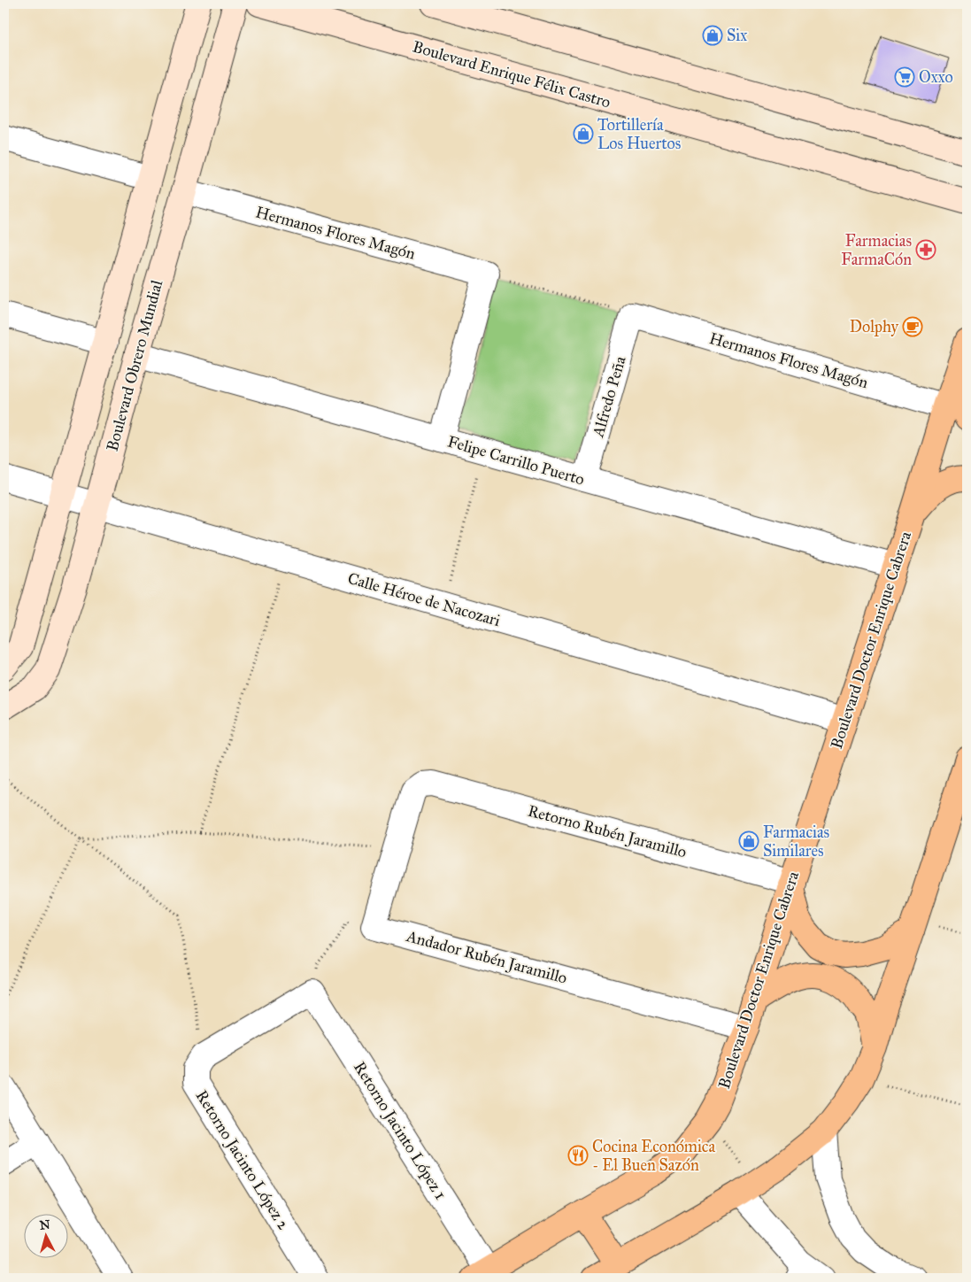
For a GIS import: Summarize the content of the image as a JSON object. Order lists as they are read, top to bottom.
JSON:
{
  "streets": {
    "main road": ["Boulevard Doctor Enrique Cabrera"],
    "street": [
      "Boulevard Enrique Félix Castro",
      "Hermanos Flores Magón",
      "Boulevard Obrero Mundial",
      "Alfredo Peña",
      "Felipe Carrillo Puerto",
      "Calle Héroe de Nacozari",
      "Retorno Rubén Jaramillo",
      "Andador Rubén Jaramillo",
      "Retorno Jacinto López 1",
      "Retorno Jacinto López 2"
    ]
  },
  "crossings": [
    ["Hermanos Flores Magón", "Boulevard Obrero Mundial"],
    ["Hermanos Flores Magón", "Alfredo Peña"],
    ["Hermanos Flores Magón", "Boulevard Doctor Enrique Cabrera"],
    ["Boulevard Obrero Mundial", "Felipe Carrillo Puerto"],
    ["Boulevard Obrero Mundial", "Calle Héroe de Nacozari"],
    ["Alfredo Peña", "Felipe Carrillo Puerto"],
    ["Felipe Carrillo Puerto", "Boulevard Doctor Enrique Cabrera"],
    ["Calle Héroe de Nacozari", "Boulevard Doctor Enrique Cabrera"],
    ["Boulevard Doctor Enrique Cabrera", "Retorno Rubén Jaramillo"],
    ["Boulevard Doctor Enrique Cabrera", "Andador Rubén Jaramillo"],
    ["Boulevard Doctor Enrique Cabrera", "Retorno Jacinto López 1"]
  ],
  "places": {
    "shop": ["Six", "Tortillería Los Huertos", "Farmacias Similares"],
    "supermarket": ["Oxxo"],
    "pharmacy": ["Farmacias FarmaCón"],
    "cafe": ["Dolphy"],
    "restaurant": ["Cocina Económica - El Buen Sazón"]
  },
  "north": "top"
}
